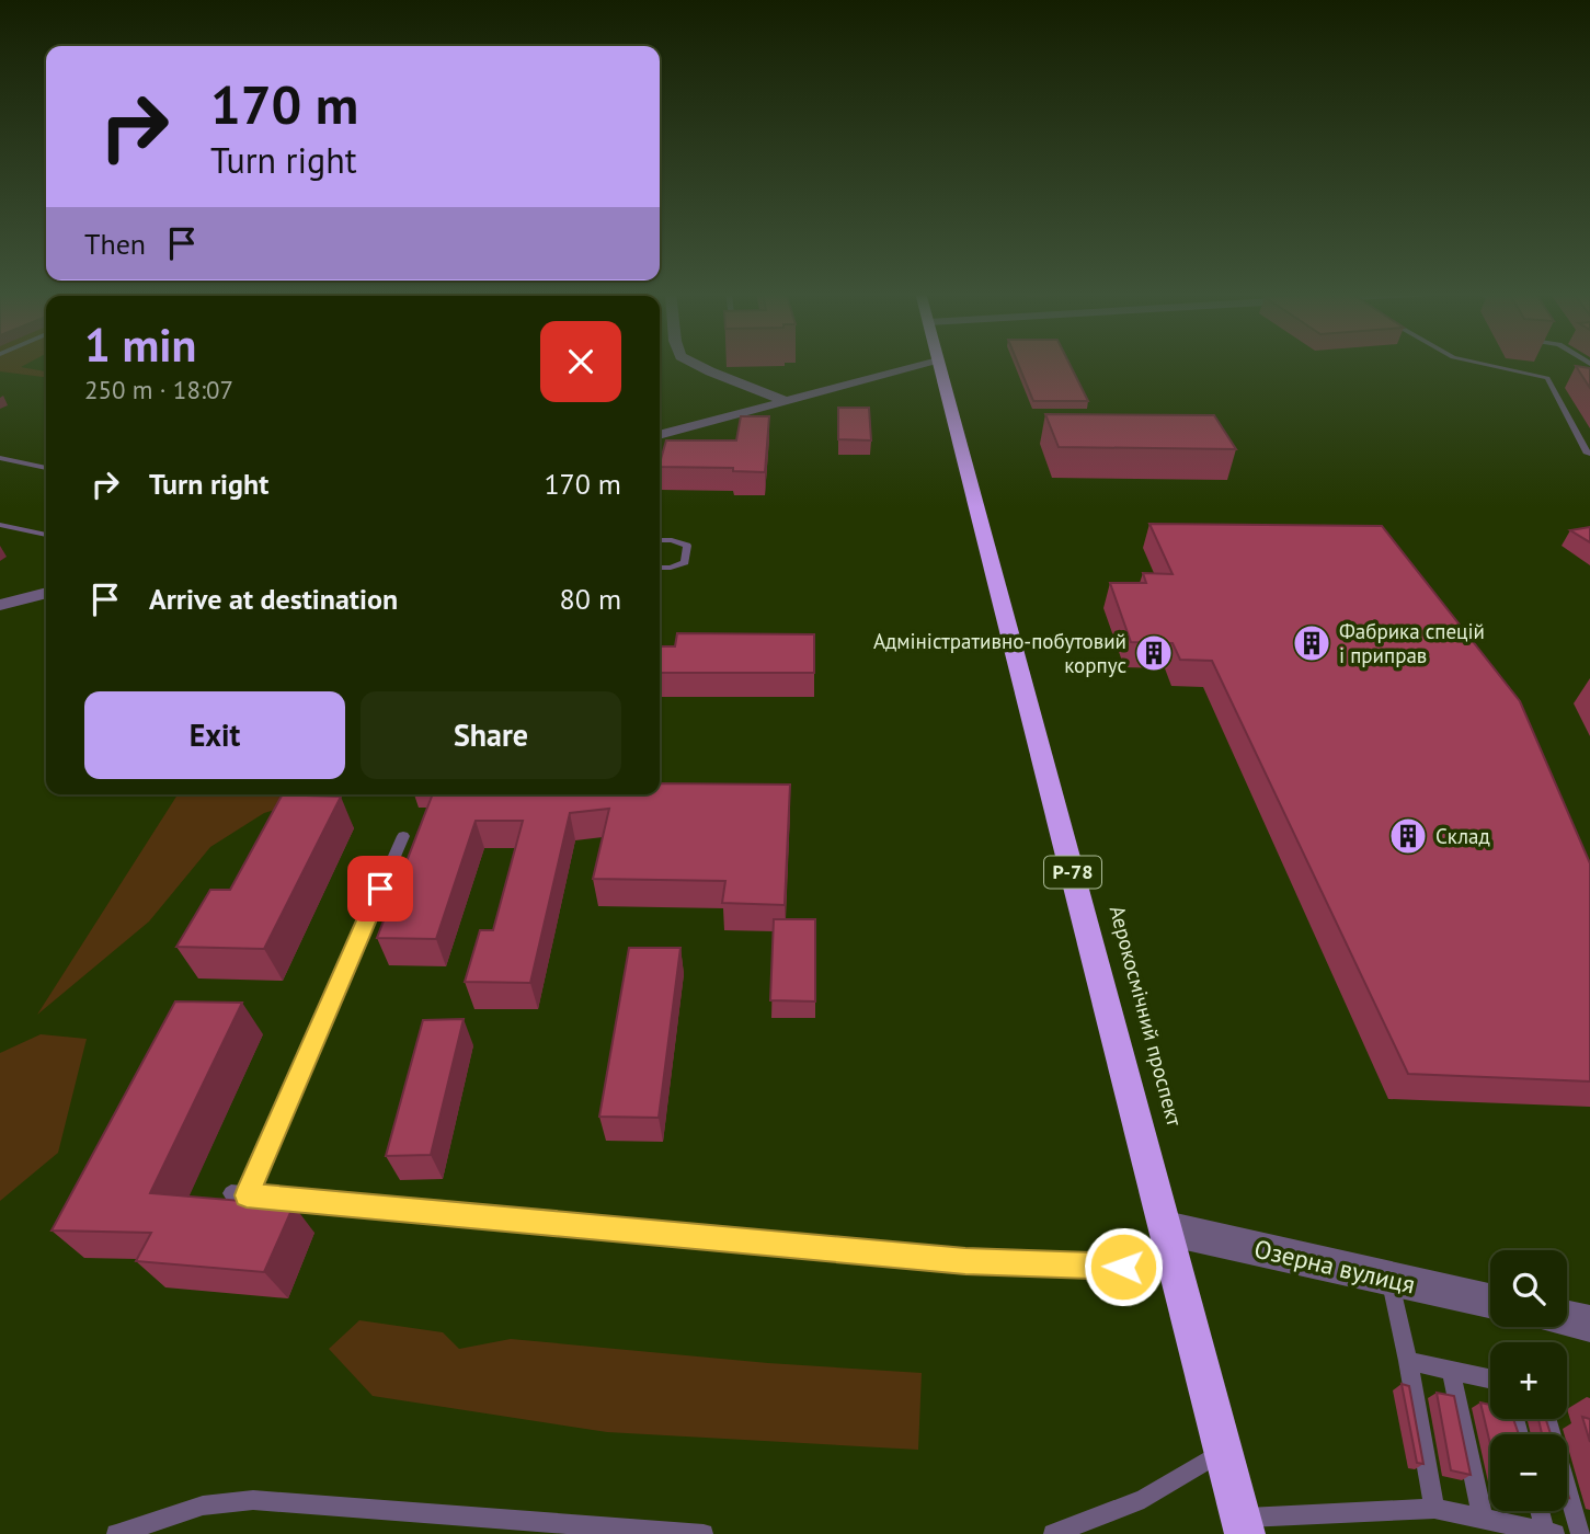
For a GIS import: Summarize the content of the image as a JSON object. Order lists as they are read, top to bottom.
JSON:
{
  "streets": {
    "highway": ["Р-78", "Аерокосмічний проспект"],
    "street": ["Озерна вулиця"]
  },
  "crossings": [
    ["Аерокосмічний проспект", "Озерна вулиця"]
  ],
  "places": {
    "building": ["Фабрика спецій і приправ", "Адміністративно-побутовий корпус", "Склад"]
  },
  "page": {
    "turn": ["170 m", "Turn right"],
    "then": "Then",
    "heading": ["1 min", "250 m · 18:07"],
    "list": [
      {
        "name": "Turn right",
        "value": "170 m"
      },
      {
        "name": "Arrive at destination",
        "value": "80 m"
      }
    ],
    "buttons": ["Exit", "Share"],
    "map_buttons": ["+", "−"]
  }
}
